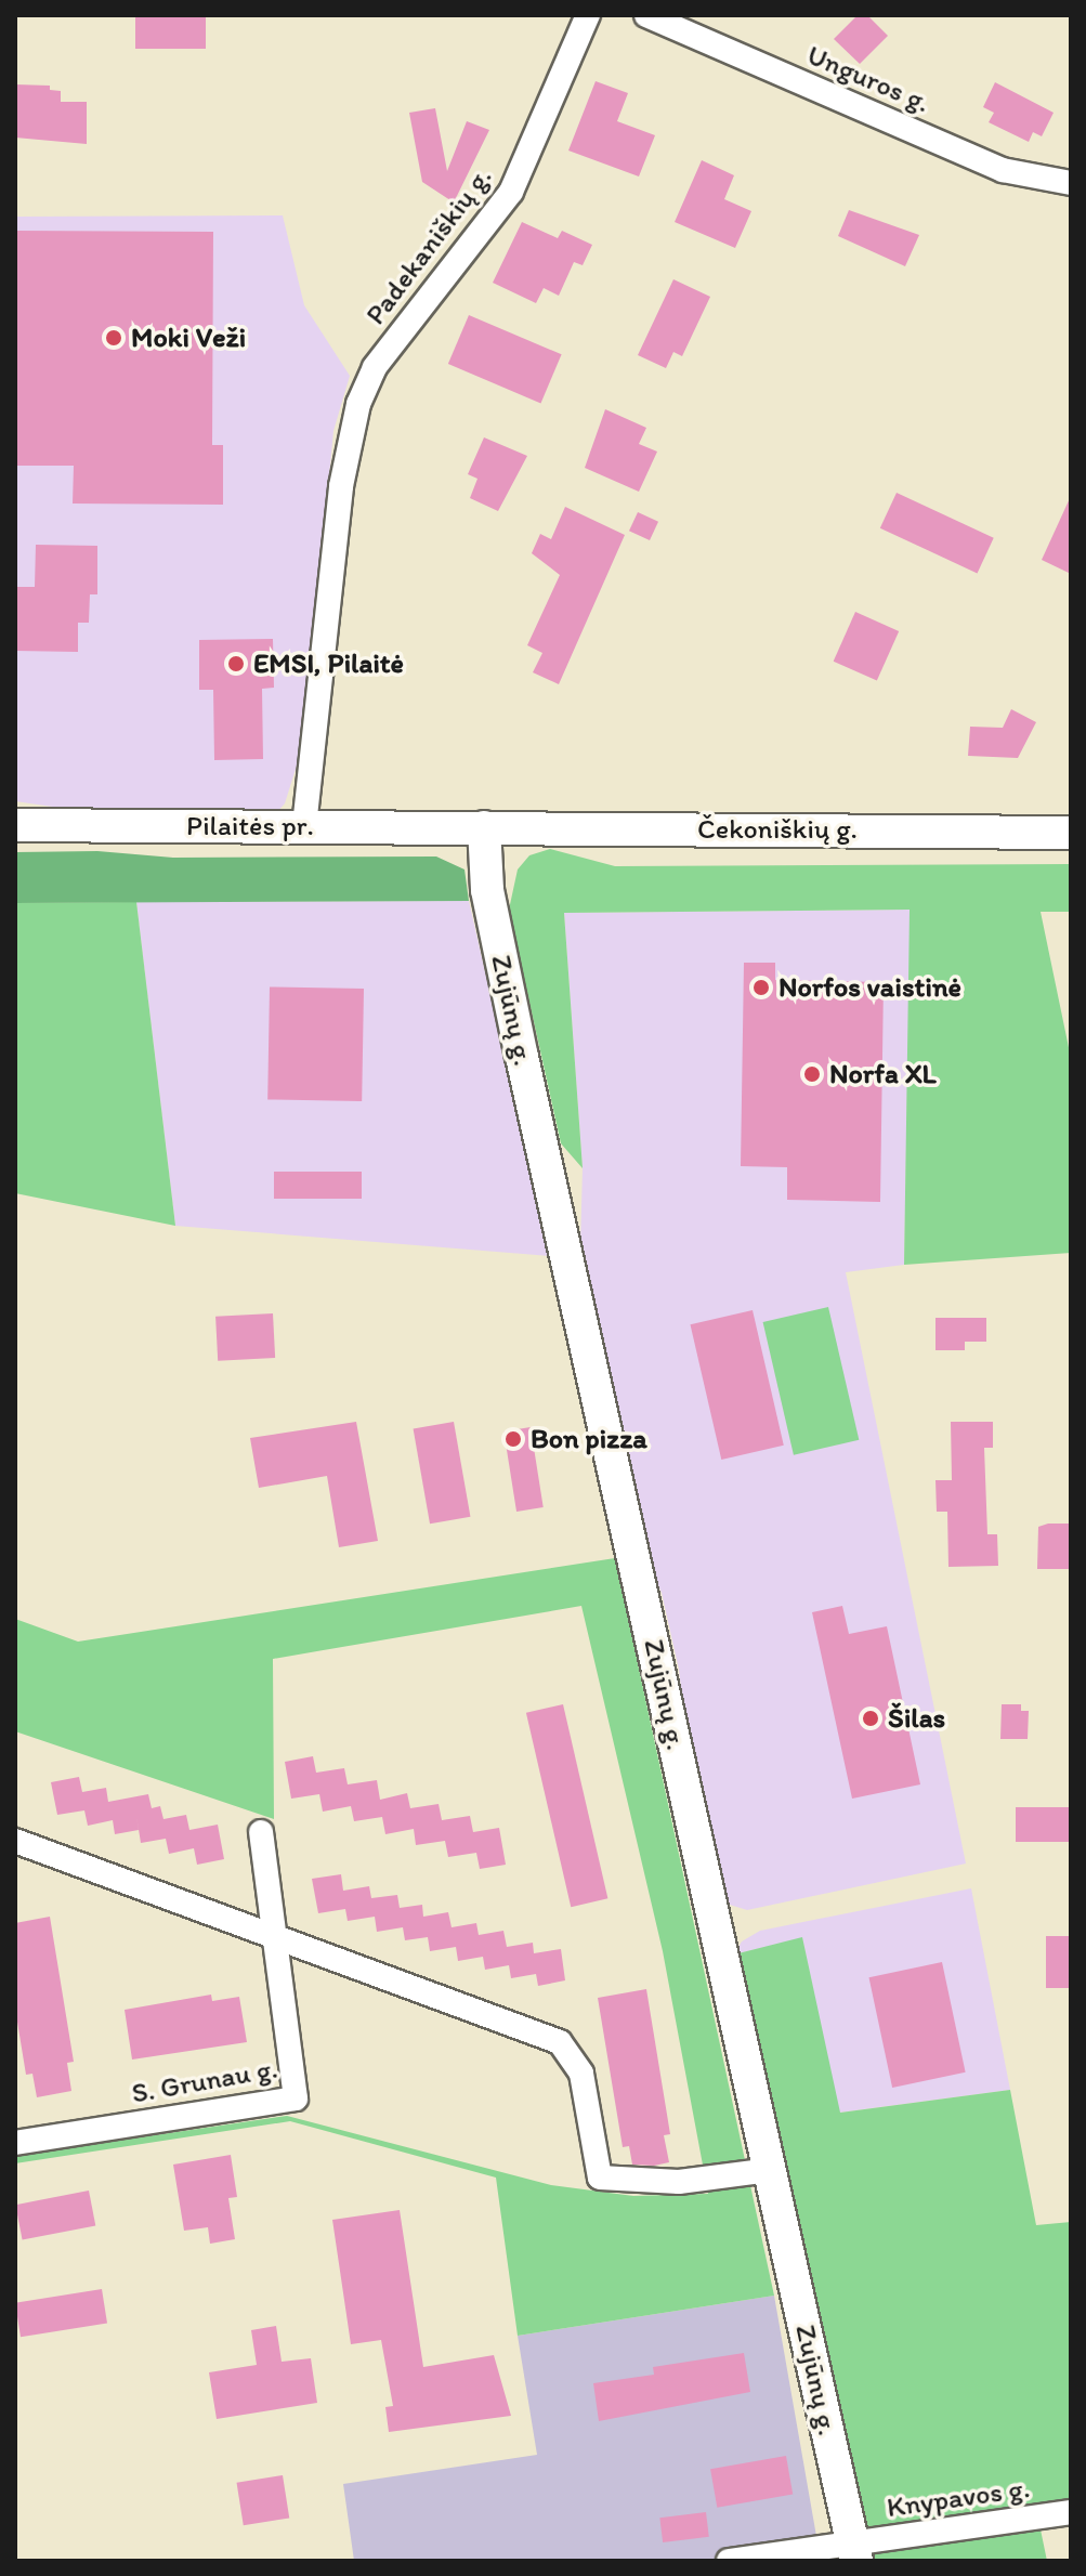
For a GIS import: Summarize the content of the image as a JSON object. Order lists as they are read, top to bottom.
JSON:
{
  "streets": {
    "main road": ["Pilaitės pr.", "Čekoniškių g.", "Zujūnų g."],
    "street": [
      "Unguros g.",
      "Padekaniškių g.",
      "S. Grunau g.",
      "Knypavos g."
    ]
  },
  "crossings": [
    ["Padekaniškių g.", "Pilaitės pr."],
    ["Pilaitės pr.", "Čekoniškių g."],
    ["Pilaitės pr.", "Zujūnų g."],
    ["Čekoniškių g.", "Zujūnų g."],
    ["Zujūnų g.", "Knypavos g."]
  ],
  "places": [
    "Moki Veži",
    "EMSI, Pilaitė",
    "Norfos vaistinė",
    "Norfa XL",
    "Bon pizza",
    "Šilas"
  ]
}
